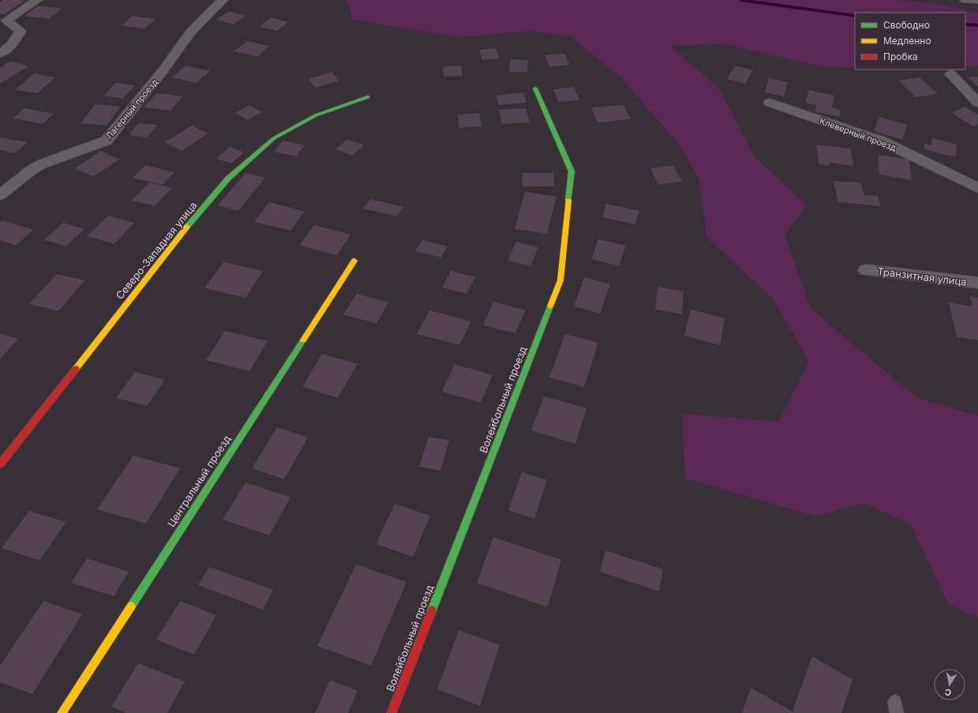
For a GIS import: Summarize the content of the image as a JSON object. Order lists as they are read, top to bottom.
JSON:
{
  "streets": {
    "street": [
      "Лагерный проезд",
      "Клеверный проезд",
      "Северо-Западная улица",
      "Транзитная улица",
      "Волейбольный проезд",
      "Центральный проезд"
    ]
  },
  "legend": ["Свободно", "Медленно", "Пробка"],
  "north": "bottom"
}
